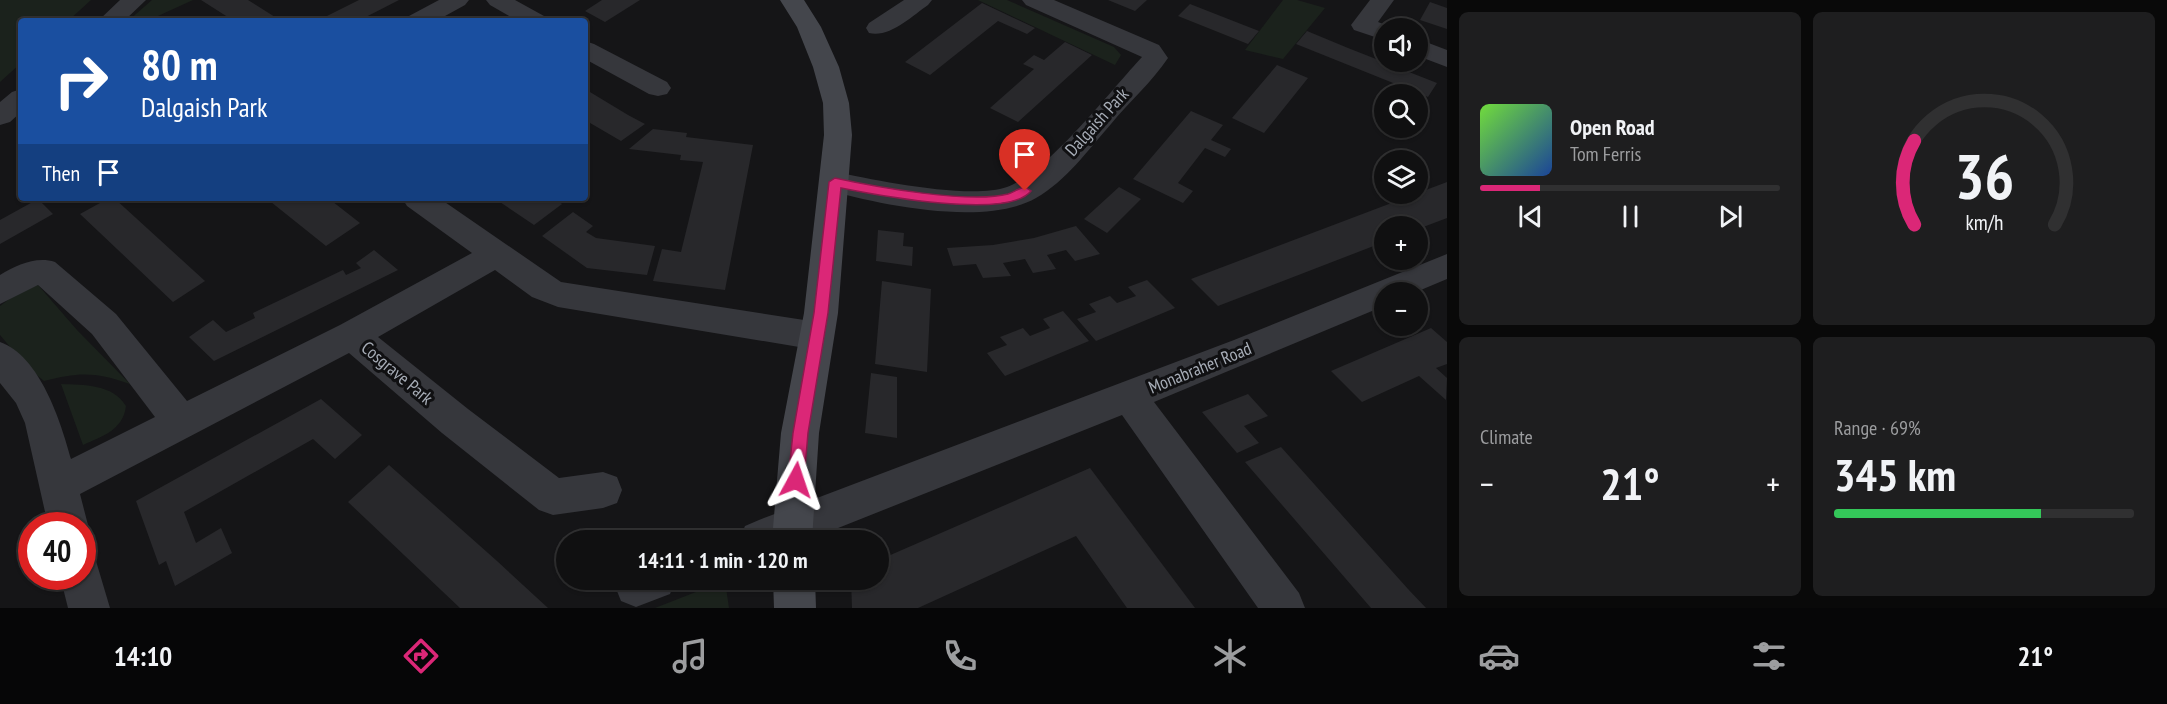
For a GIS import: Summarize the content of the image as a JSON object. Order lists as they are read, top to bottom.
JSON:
{
  "streets": {
    "street": ["Dalgaish Park", "Monabraher Road", "Cosgrave Park"]
  },
  "page": {
    "map_buttons": ["+", "−"],
    "turn": ["80 m", "Dalgaish Park"],
    "song": ["Open Road", "Tom Ferris"],
    "then": "Then",
    "tile": [
      "Climate",
      ["Range · 69%", "345 km"]
    ],
    "heat": ["−", "21°", "+"],
    "limit": "40",
    "trip": "14:11 · 1 min · 120 m",
    "tabs": ["14:10", "21°"],
    "gauge": ["36", "km/h"]
  }
}
